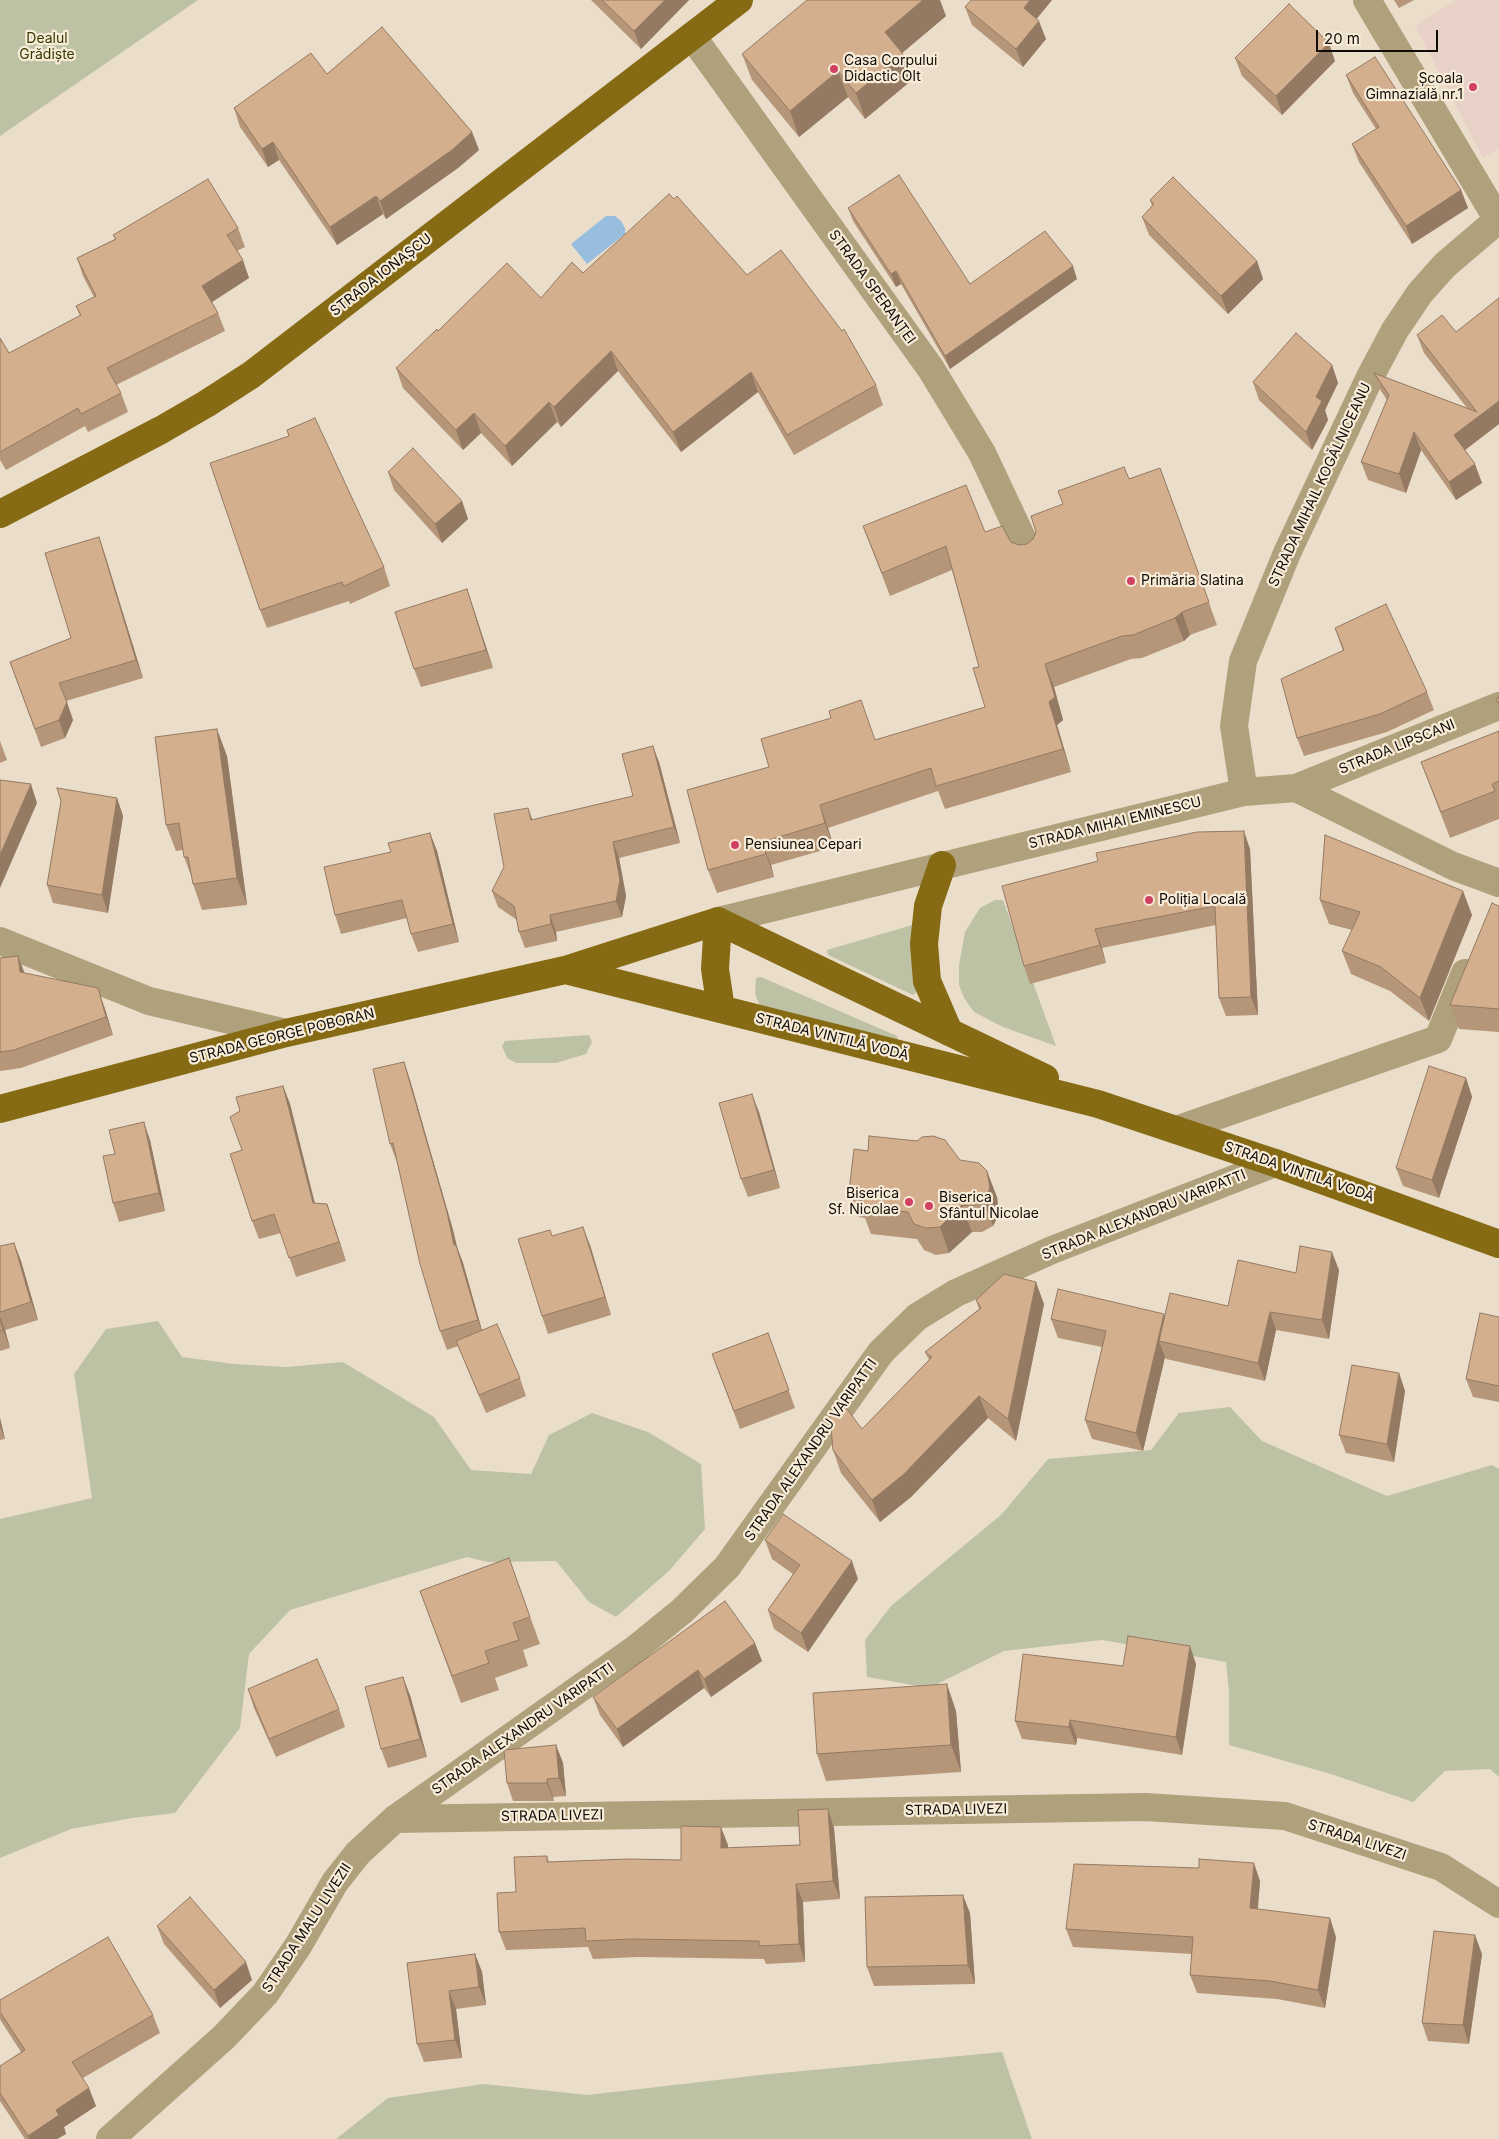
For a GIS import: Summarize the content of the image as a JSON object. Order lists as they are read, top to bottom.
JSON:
{
  "streets": {
    "main road": ["STRADA IONAȘCU", "STRADA GEORGE POBORAN", "STRADA VINTILĂ VODĂ"],
    "street": [
      "STRADA SPERANȚEI",
      "STRADA MIHAIL KOGĂLNICEANU",
      "STRADA LIPSCANI",
      "STRADA MIHAI EMINESCU",
      "STRADA ALEXANDRU VARIPATTI",
      "STRADA LIVEZI",
      "STRADA MALU LIVEZII"
    ]
  },
  "crossings": [
    ["STRADA IONAȘCU", "STRADA SPERANȚEI"],
    ["STRADA MIHAIL KOGĂLNICEANU", "STRADA MIHAI EMINESCU"],
    ["STRADA LIPSCANI", "STRADA MIHAI EMINESCU"],
    ["STRADA MIHAI EMINESCU", "STRADA GEORGE POBORAN"],
    ["STRADA MIHAI EMINESCU", "STRADA VINTILĂ VODĂ"],
    ["STRADA GEORGE POBORAN", "STRADA VINTILĂ VODĂ"],
    ["STRADA VINTILĂ VODĂ", "STRADA ALEXANDRU VARIPATTI"],
    ["STRADA ALEXANDRU VARIPATTI", "STRADA LIVEZI"],
    ["STRADA ALEXANDRU VARIPATTI", "STRADA MALU LIVEZII"],
    ["STRADA LIVEZI", "STRADA MALU LIVEZII"]
  ],
  "parks": ["Dealul Grădiște"],
  "places": [
    "Casa Corpului Didactic Olt",
    "Școala Gimnazială nr.1",
    "Primăria Slatina",
    "Pensiunea Cepari",
    "Poliția Locală",
    "Biserica Sf. Nicolae",
    "Biserica Sfântul Nicolae"
  ],
  "scale_bar": "20 m"
}
